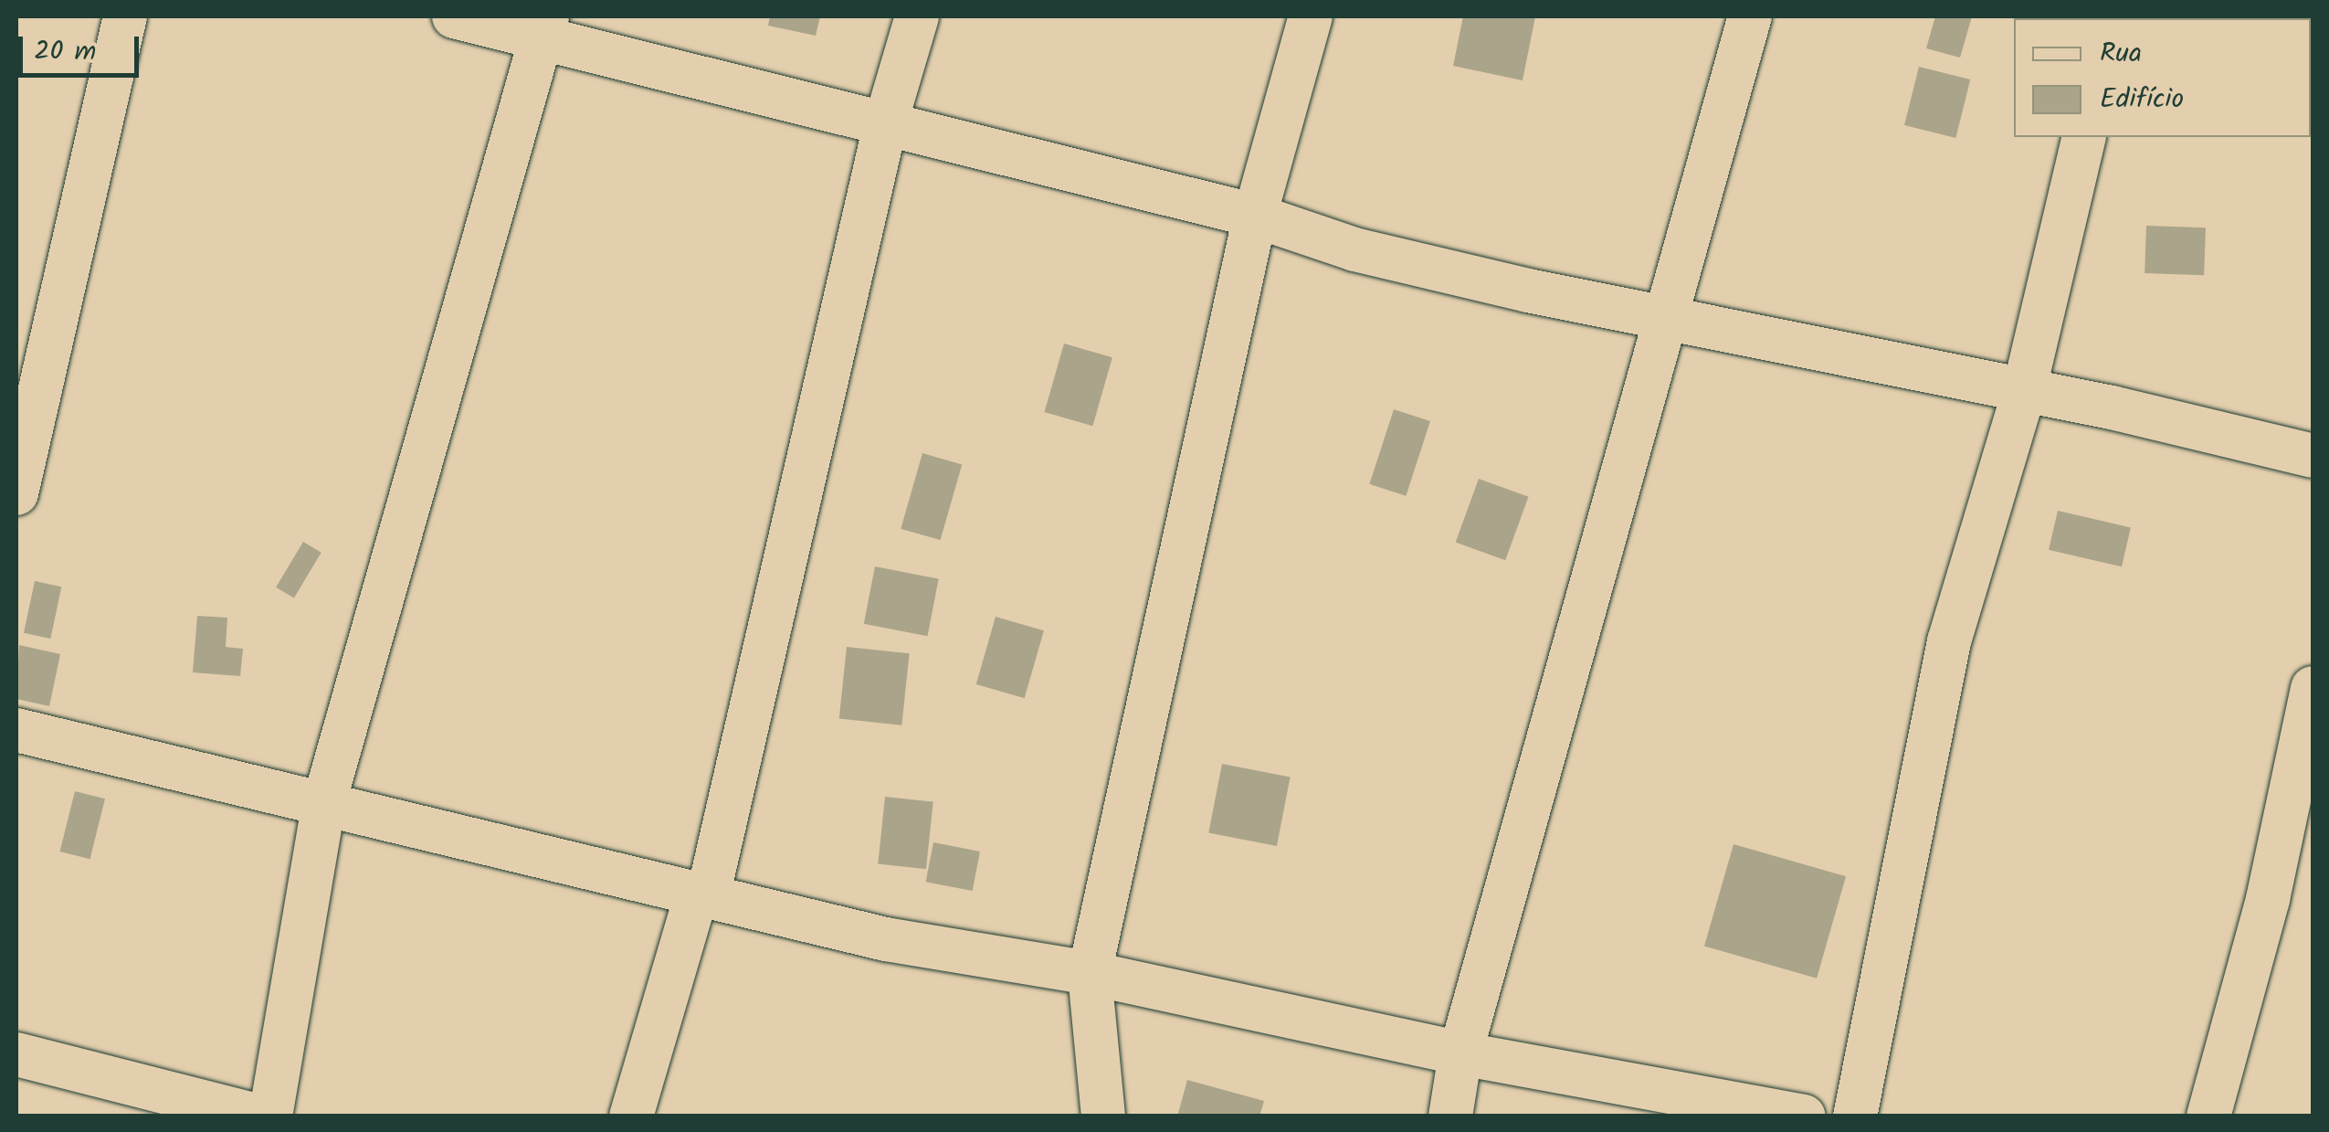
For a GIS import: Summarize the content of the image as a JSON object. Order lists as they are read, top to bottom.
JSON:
{
  "legend": ["Rua", "Edifício"],
  "scale_bar": "20 m"
}
